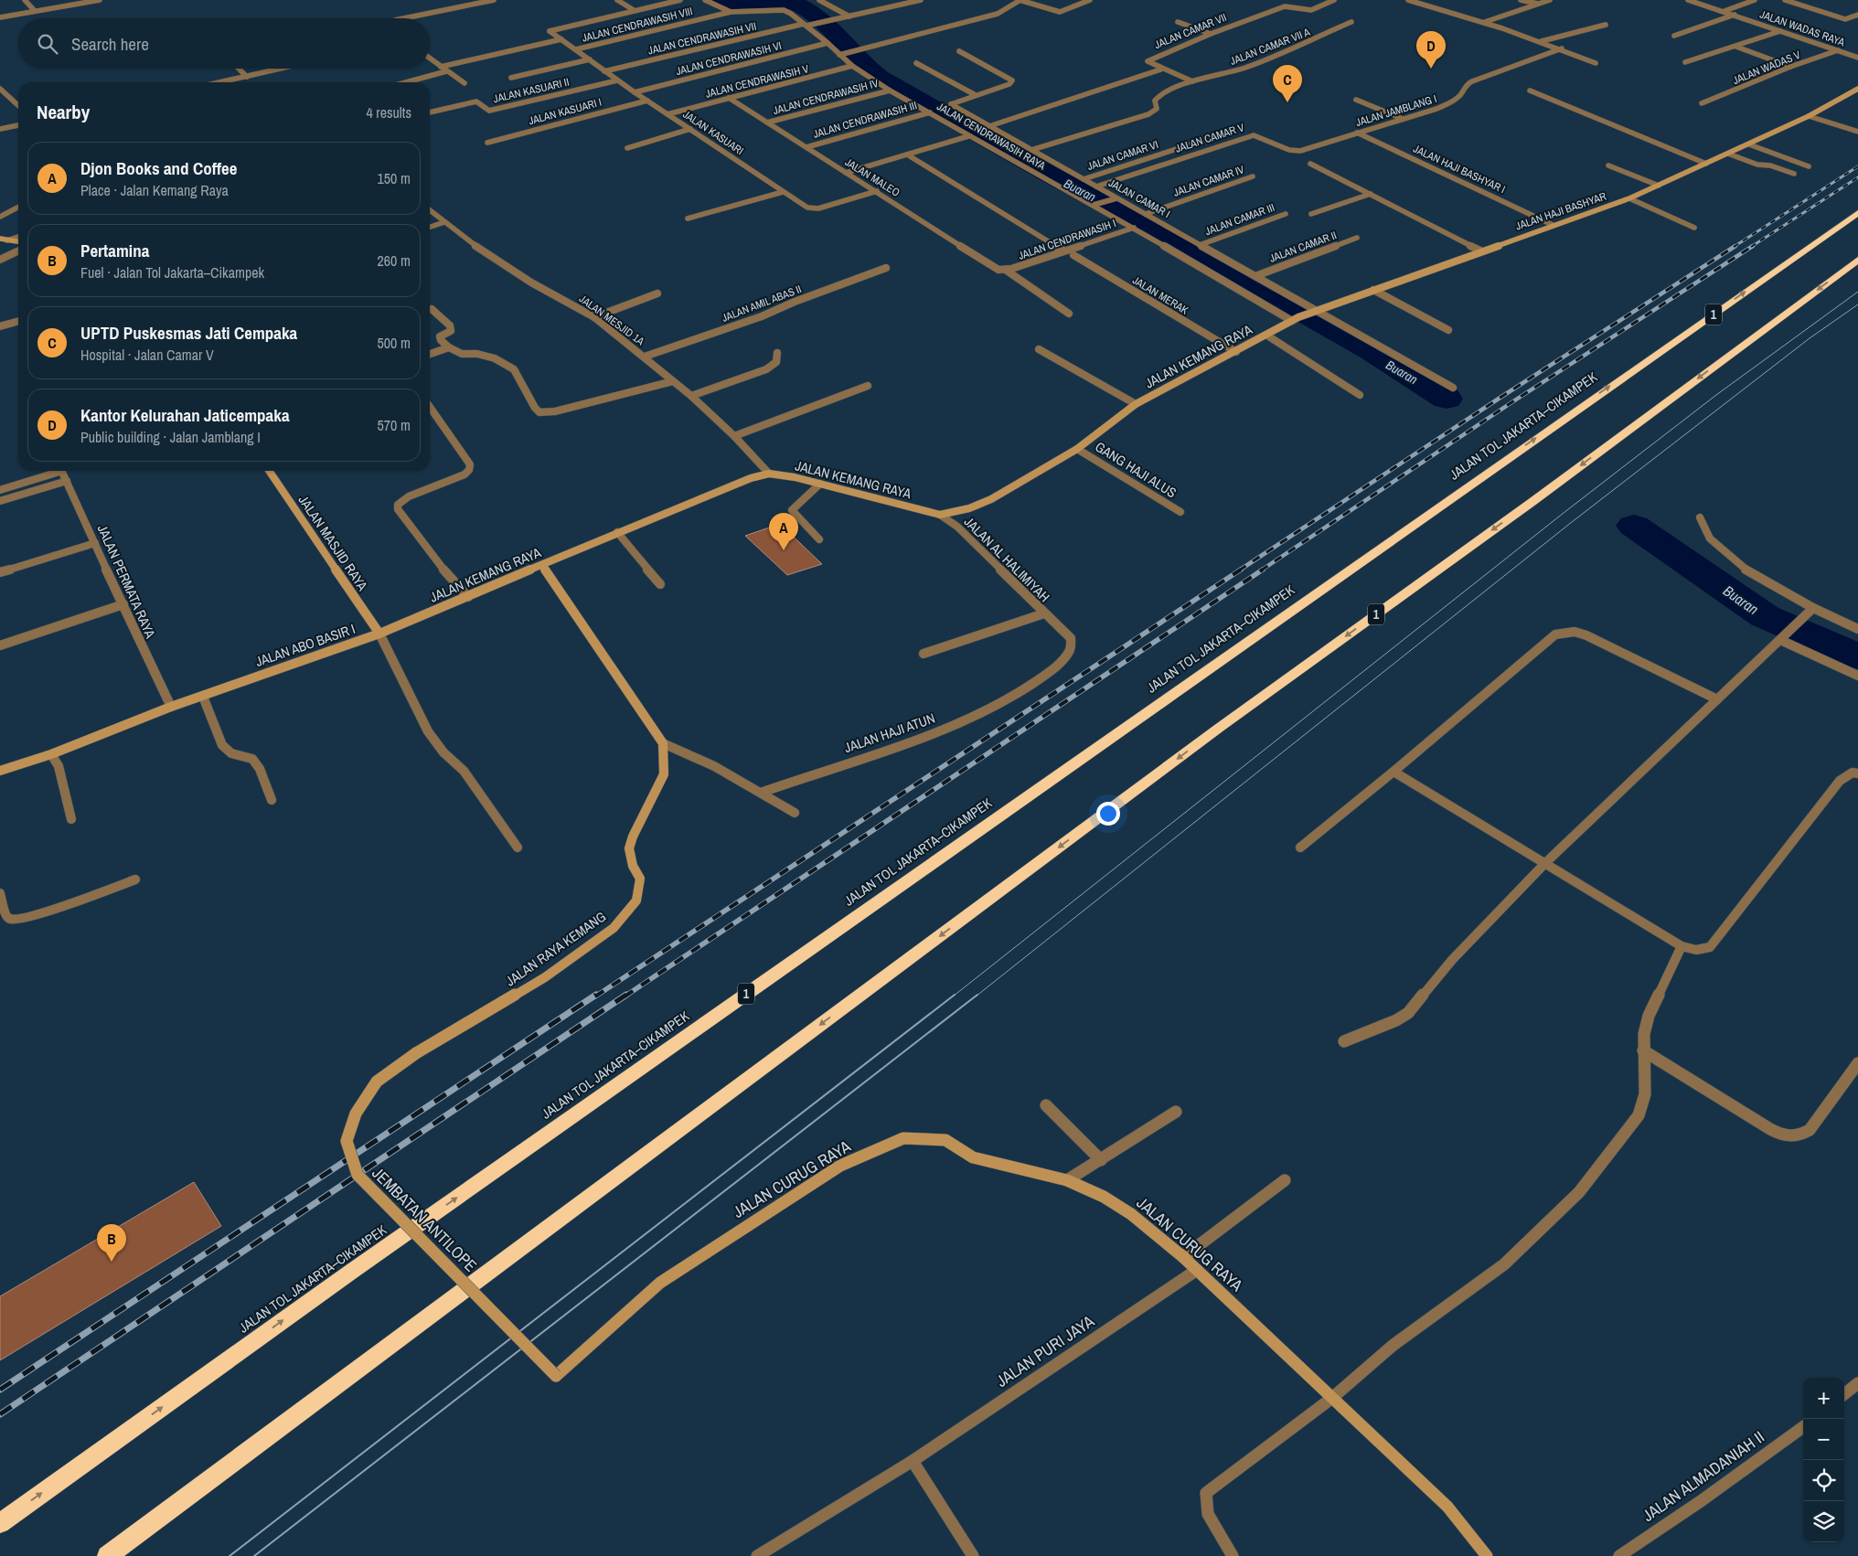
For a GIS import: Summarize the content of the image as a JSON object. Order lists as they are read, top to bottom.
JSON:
{
  "streets": {
    "highway": ["1", "JALAN TOL JAKARTA–CIKAMPEK"],
    "street": [
      "JALAN CENDRAWASIH VIII",
      "JALAN WADAS RAYA",
      "JALAN CAMAR VII",
      "JALAN CENDRAWASIH VII",
      "JALAN CAMAR VII A",
      "JALAN CENDRAWASIH VI",
      "JALAN WADAS V",
      "JALAN CENDRAWASIH V",
      "JALAN KASUARI II",
      "JALAN CENDRAWASIH IV",
      "JALAN JAMBLANG I",
      "JALAN KASUARI I",
      "JALAN CENDRAWASIH III",
      "JALAN KASUARI",
      "JALAN CENDRAWASIH RAYA",
      "JALAN CAMAR V",
      "JALAN CAMAR VI",
      "JALAN HAJI BASHYAR I",
      "JALAN MALEO",
      "JALAN CAMAR IV",
      "JALAN CAMAR I",
      "JALAN HAJI BASHYAR",
      "JALAN CAMAR III",
      "JALAN CENDRAWASIH I",
      "JALAN CAMAR II",
      "JALAN MERAK",
      "JALAN AMIL ABAS II",
      "JALAN MESJID 1A",
      "JALAN KEMANG RAYA",
      "GANG HAJI ALUS",
      "JALAN MASJID RAYA",
      "JALAN AL HALIMIYAH",
      "JALAN PERMATA RAYA",
      "JALAN ABO BASIR I",
      "JALAN HAJI ATUN",
      "JALAN RAYA KEMANG",
      "JALAN CURUG RAYA",
      "JEMBATAN ANTILOPE",
      "JALAN PURI JAYA",
      "JALAN ALMADANIAH II"
    ]
  },
  "crossings": [
    ["JALAN CENDRAWASIH VIII", "JALAN KASUARI"],
    ["JALAN CENDRAWASIH VIII", "JALAN CENDRAWASIH RAYA"],
    ["JALAN WADAS RAYA", "JALAN WADAS V"],
    ["JALAN CAMAR VII", "JALAN CAMAR VII A"],
    ["JALAN CENDRAWASIH VII", "JALAN KASUARI"],
    ["JALAN CENDRAWASIH VII", "JALAN CENDRAWASIH RAYA"],
    ["JALAN CENDRAWASIH VI", "JALAN KASUARI"],
    ["JALAN CENDRAWASIH VI", "JALAN CENDRAWASIH RAYA"],
    ["JALAN CENDRAWASIH V", "JALAN KASUARI"],
    ["JALAN CENDRAWASIH V", "JALAN CENDRAWASIH RAYA"],
    ["JALAN CENDRAWASIH V", "JALAN MALEO"],
    ["JALAN KASUARI II", "JALAN KASUARI"],
    ["JALAN CENDRAWASIH IV", "JALAN CENDRAWASIH RAYA"],
    ["JALAN CENDRAWASIH IV", "JALAN MALEO"],
    ["JALAN JAMBLANG I", "JALAN CAMAR V"],
    ["JALAN JAMBLANG I", "JALAN HAJI BASHYAR I"],
    ["JALAN KASUARI I", "JALAN KASUARI"],
    ["JALAN CENDRAWASIH III", "JALAN CENDRAWASIH RAYA"],
    ["JALAN CENDRAWASIH III", "JALAN MALEO"],
    ["JALAN KASUARI", "JALAN MALEO"],
    ["JALAN CENDRAWASIH RAYA", "JALAN CENDRAWASIH I"],
    ["JALAN CENDRAWASIH RAYA", "JALAN KEMANG RAYA"],
    ["JALAN CAMAR V", "JALAN CAMAR I"],
    ["JALAN CAMAR VI", "JALAN CAMAR I"],
    ["JALAN HAJI BASHYAR I", "JALAN HAJI BASHYAR"],
    ["JALAN MALEO", "JALAN CENDRAWASIH I"],
    ["JALAN CAMAR IV", "JALAN CAMAR I"],
    ["JALAN CAMAR I", "JALAN HAJI BASHYAR"],
    ["JALAN CAMAR I", "JALAN CAMAR III"],
    ["JALAN CAMAR I", "JALAN CAMAR II"],
    ["JALAN CAMAR I", "JALAN KEMANG RAYA"],
    ["JALAN HAJI BASHYAR", "JALAN KEMANG RAYA"],
    ["JALAN MERAK", "JALAN KEMANG RAYA"],
    ["JALAN AMIL ABAS II", "JALAN MESJID 1A"],
    ["JALAN MESJID 1A", "JALAN KEMANG RAYA"],
    ["JALAN KEMANG RAYA", "GANG HAJI ALUS"],
    ["JALAN KEMANG RAYA", "JALAN MASJID RAYA"],
    ["JALAN KEMANG RAYA", "JALAN AL HALIMIYAH"],
    ["JALAN KEMANG RAYA", "JALAN ABO BASIR I"],
    ["JALAN MASJID RAYA", "JALAN ABO BASIR I"],
    ["JALAN AL HALIMIYAH", "JALAN HAJI ATUN"],
    ["JALAN PERMATA RAYA", "JALAN ABO BASIR I"],
    ["JALAN RAYA KEMANG", "JEMBATAN ANTILOPE"],
    ["JALAN CURUG RAYA", "JEMBATAN ANTILOPE"],
    ["JALAN CURUG RAYA", "JALAN PURI JAYA"]
  ],
  "water": ["Buaran"],
  "page": {
    "search": "Search here",
    "pins": [
      "D",
      "C",
      "A",
      "B"
    ],
    "heading": ["Nearby", "4 results"],
    "list": [
      {
        "mark": "A",
        "name": "Djon Books and Coffee",
        "note": "Place · Jalan Kemang Raya",
        "value": "150 m"
      },
      {
        "mark": "B",
        "name": "Pertamina",
        "note": "Fuel · Jalan Tol Jakarta–Cikampek",
        "value": "260 m"
      },
      {
        "mark": "C",
        "name": "UPTD Puskesmas Jati Cempaka",
        "note": "Hospital · Jalan Camar V",
        "value": "500 m"
      },
      {
        "mark": "D",
        "name": "Kantor Kelurahan Jaticempaka",
        "note": "Public building · Jalan Jamblang I",
        "value": "570 m"
      }
    ],
    "map_buttons": ["+", "−"]
  }
}
